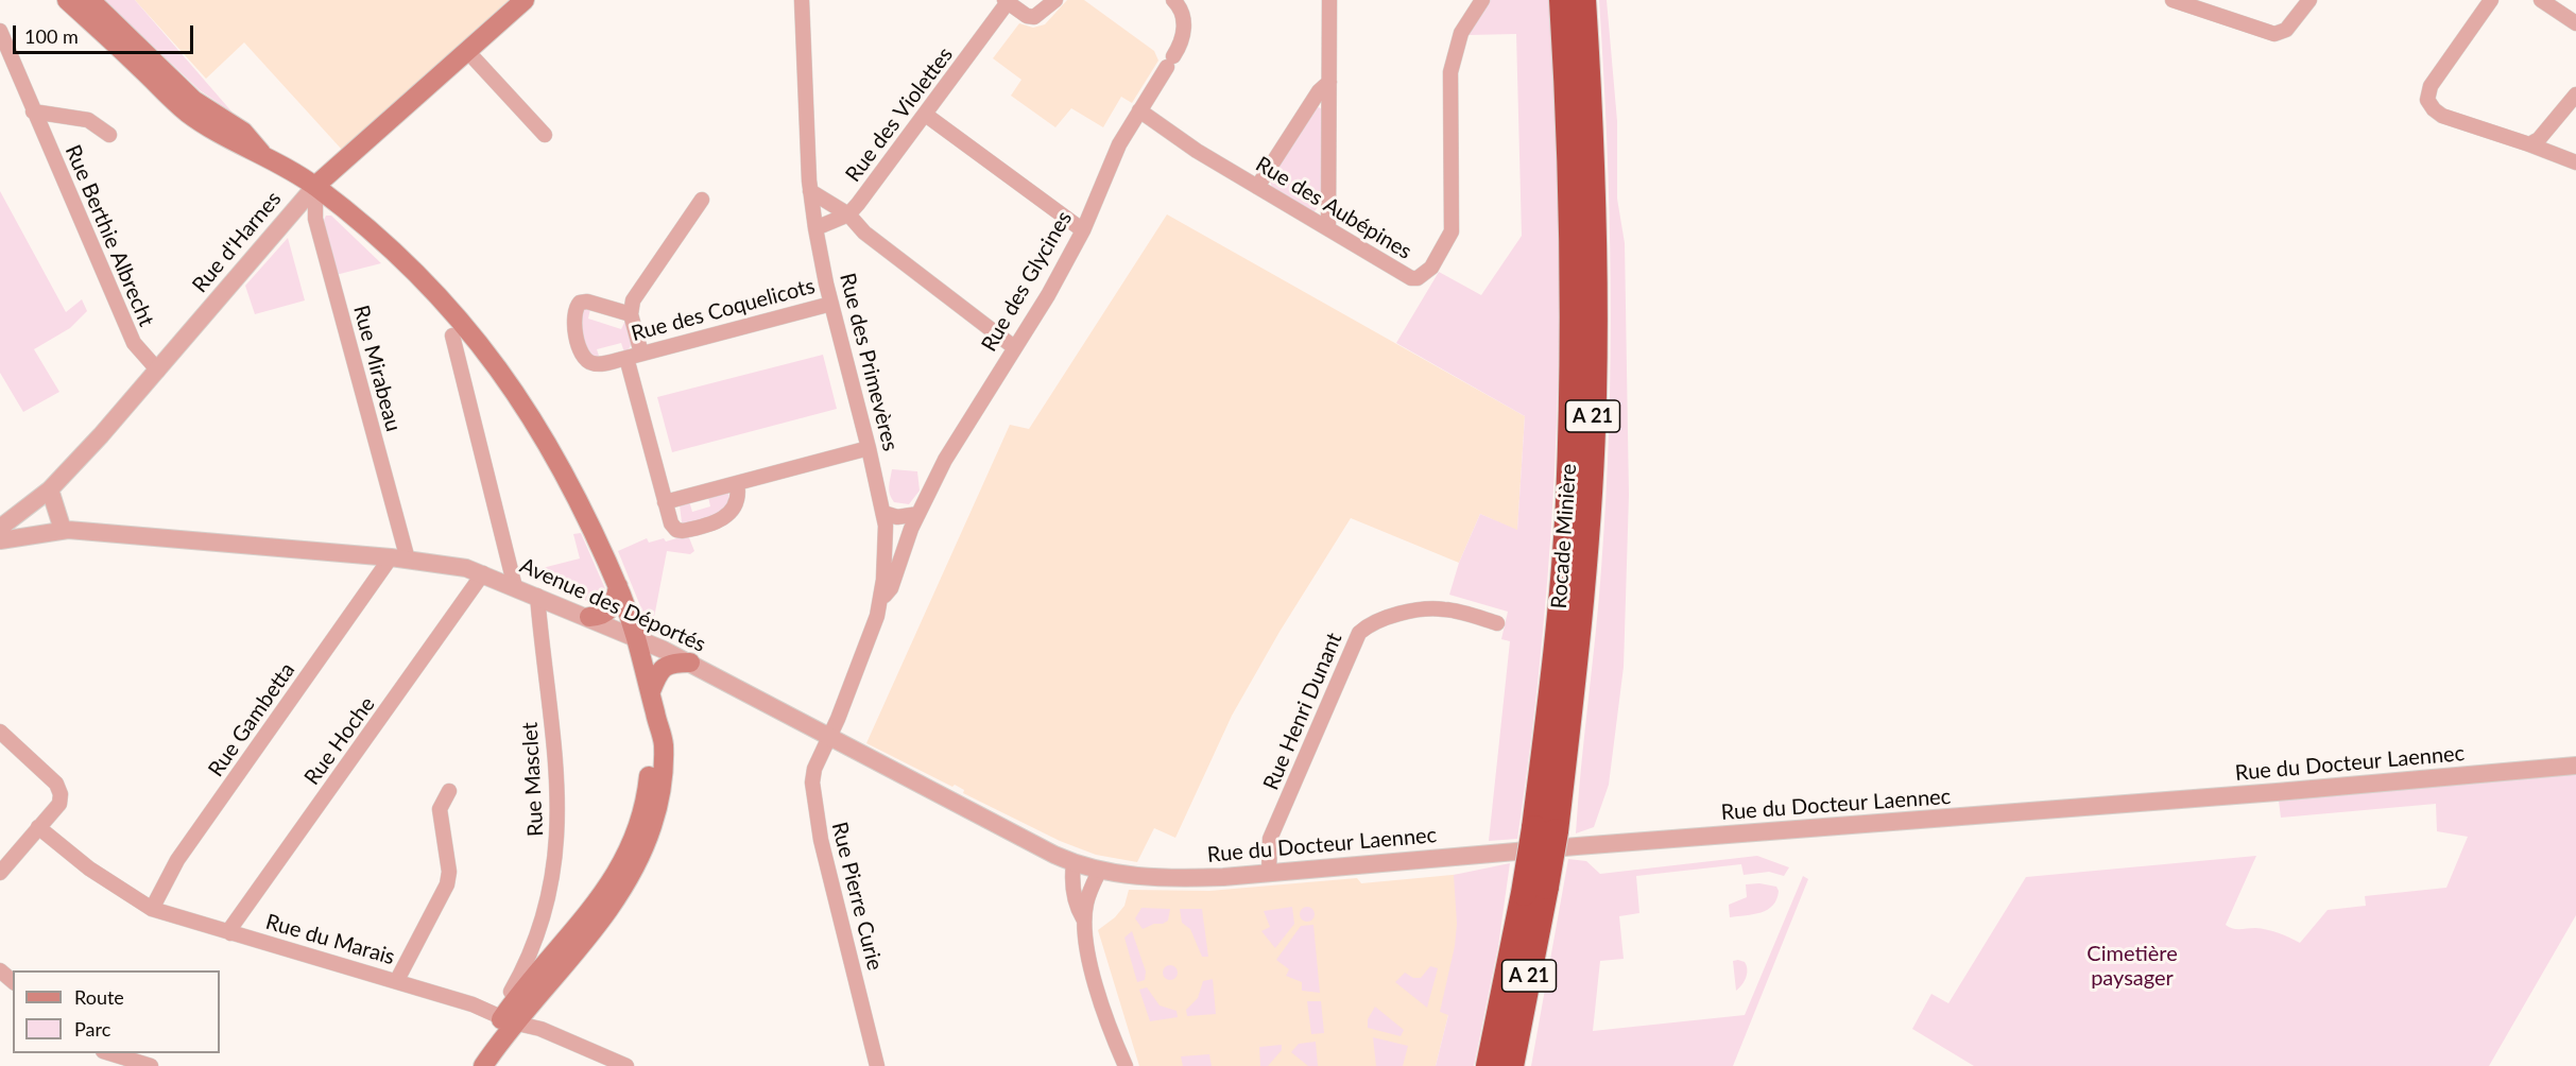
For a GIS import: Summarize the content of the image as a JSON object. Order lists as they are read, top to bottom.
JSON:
{
  "streets": {
    "highway": ["A 21", "Rocade Minière"],
    "main road": ["Rue d'Harnes"],
    "street": [
      "Rue des Violettes",
      "Rue des Aubépines",
      "Rue Berthie Albrecht",
      "Rue des Glycines",
      "Rue des Coquelicots",
      "Rue des Primevères",
      "Rue Mirabeau",
      "Avenue des Déportés",
      "Rue Henri Dunant",
      "Rue Gambetta",
      "Rue Hoche",
      "Rue du Docteur Laennec",
      "Rue Masclet",
      "Rue Pierre Curie",
      "Rue du Marais"
    ]
  },
  "crossings": [
    ["Rue des Violettes", "Rue des Primevères"],
    ["Rue des Aubépines", "Rue des Glycines"],
    ["Rue Berthie Albrecht", "Rue d'Harnes"],
    ["Rue d'Harnes", "Rue Mirabeau"],
    ["Rue d'Harnes", "Avenue des Déportés"],
    ["Rue des Glycines", "Rue des Primevères"],
    ["Rue des Glycines", "Avenue des Déportés"],
    ["Rue des Glycines", "Rue Pierre Curie"],
    ["Rue des Coquelicots", "Rue des Primevères"],
    ["Rue Mirabeau", "Avenue des Déportés"],
    ["Rue Mirabeau", "Rue Gambetta"],
    ["Avenue des Déportés", "Rue Gambetta"],
    ["Avenue des Déportés", "Rue Hoche"],
    ["Avenue des Déportés", "Rue du Docteur Laennec"],
    ["Avenue des Déportés", "Rue Masclet"],
    ["Avenue des Déportés", "Rue Pierre Curie"],
    ["Rue Henri Dunant", "Rue du Docteur Laennec"],
    ["Rue Gambetta", "Rue du Marais"],
    ["Rue Hoche", "Rue du Marais"]
  ],
  "parks": ["Cimetière paysager"],
  "legend": ["Route", "Parc"],
  "scale_bar": "100 m"
}
